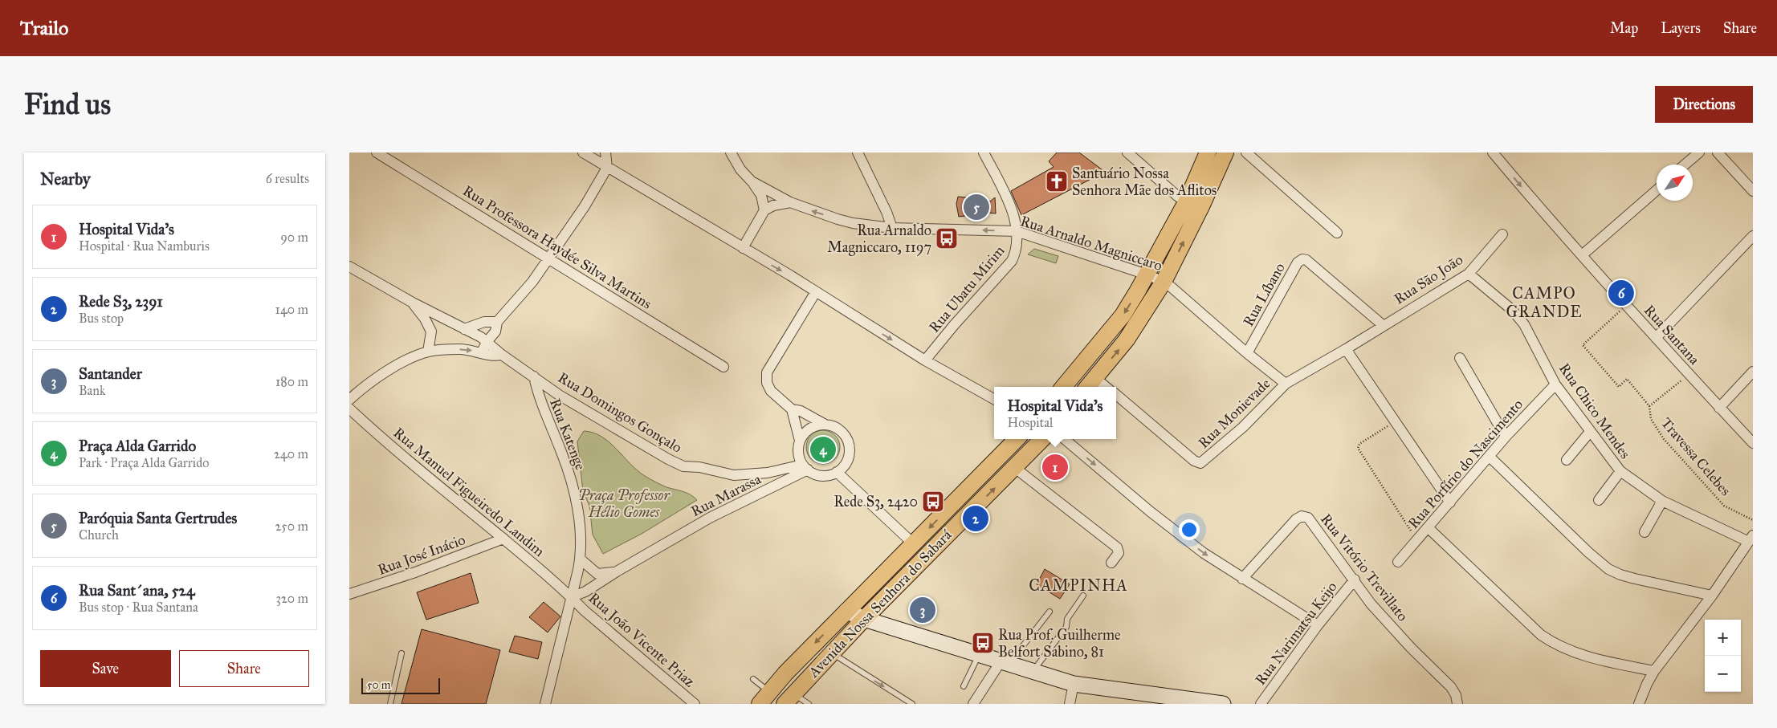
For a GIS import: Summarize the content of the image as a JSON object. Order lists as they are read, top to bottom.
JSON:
{
  "streets": {
    "main road": ["Avenida Nossa Senhora do Sabará"],
    "street": [
      "Rua Arnaldo Magniccaro",
      "Rua Professora Haydée Silva Martins",
      "Rua São João",
      "Rua Ubatu Mirim",
      "Rua Líbano",
      "Rua Santana",
      "Rua Chico Mendes",
      "Rua Domingos Gonçalo",
      "Rua Monievade",
      "Rua Katenge",
      "Rua Porfírio do Nascimento",
      "Rua Manuel Figueiredo Landim",
      "Rua Marassa",
      "Rua José Inácio",
      "Rua Vitório Trevillato",
      "Rua Narimatsu Keijo",
      "Rua João Vicente Priaz"
    ],
    "path": ["Travessa Celebes"]
  },
  "crossings": [
    ["Rua Arnaldo Magniccaro", "Rua Ubatu Mirim"],
    ["Rua Arnaldo Magniccaro", "Rua Líbano"],
    ["Rua Arnaldo Magniccaro", "Rua Monievade"],
    ["Rua São João", "Rua Líbano"],
    ["Rua São João", "Rua Chico Mendes"],
    ["Rua São João", "Rua Monievade"],
    ["Rua Líbano", "Rua Monievade"],
    ["Rua Santana", "Travessa Celebes"],
    ["Rua Chico Mendes", "Rua Porfírio do Nascimento"],
    ["Rua Domingos Gonçalo", "Rua Katenge"],
    ["Rua Domingos Gonçalo", "Rua Marassa"],
    ["Rua Katenge", "Rua Manuel Figueiredo Landim"],
    ["Rua Katenge", "Rua Marassa"],
    ["Rua Katenge", "Rua João Vicente Priaz"],
    ["Rua Manuel Figueiredo Landim", "Rua Marassa"],
    ["Rua Manuel Figueiredo Landim", "Rua José Inácio"],
    ["Rua Manuel Figueiredo Landim", "Rua João Vicente Priaz"],
    ["Rua Marassa", "Rua João Vicente Priaz"],
    ["Rua Vitório Trevillato", "Rua Narimatsu Keijo"]
  ],
  "districts": ["CAMPO GRANDE", "CAMPINHA"],
  "parks": ["Praça Professor Hélio Gomes"],
  "places": {
    "church": ["Santuário Nossa Senhora Mãe dos Aflitos"],
    "bus stop": ["Rua Arnaldo Magniccaro, 1197", "Rede S3, 2420", "Rua Prof. Guilherme Belfort Sabino, 81"]
  },
  "scale_bar": "50 m",
  "north": "top right",
  "page": {
    "header": "Trailo",
    "nav": ["Map", "Layers", "Share"],
    "buttons": [
      "Directions",
      ["Save", "Share"]
    ],
    "title": "Find us",
    "heading": ["Nearby", "6 results"],
    "pins": [
      "5",
      "6",
      "4",
      "1",
      "2",
      "3"
    ],
    "list": [
      {
        "mark": "1",
        "name": "Hospital Vida's",
        "note": "Hospital · Rua Namburis",
        "value": "90 m"
      },
      {
        "mark": "2",
        "name": "Rede S3, 2391",
        "note": "Bus stop",
        "value": "140 m"
      },
      {
        "mark": "3",
        "name": "Santander",
        "note": "Bank",
        "value": "180 m"
      },
      {
        "mark": "4",
        "name": "Praça Alda Garrido",
        "note": "Park · Praça Alda Garrido",
        "value": "240 m"
      },
      {
        "mark": "5",
        "name": "Paróquia Santa Gertrudes",
        "note": "Church",
        "value": "250 m"
      },
      {
        "mark": "6",
        "name": "Rua Sant´ana, 524",
        "note": "Bus stop · Rua Santana",
        "value": "320 m"
      }
    ],
    "popup": ["Hospital Vida's", "Hospital"],
    "map_buttons": ["+", "−"],
    "scale": "50 m"
  }
}
